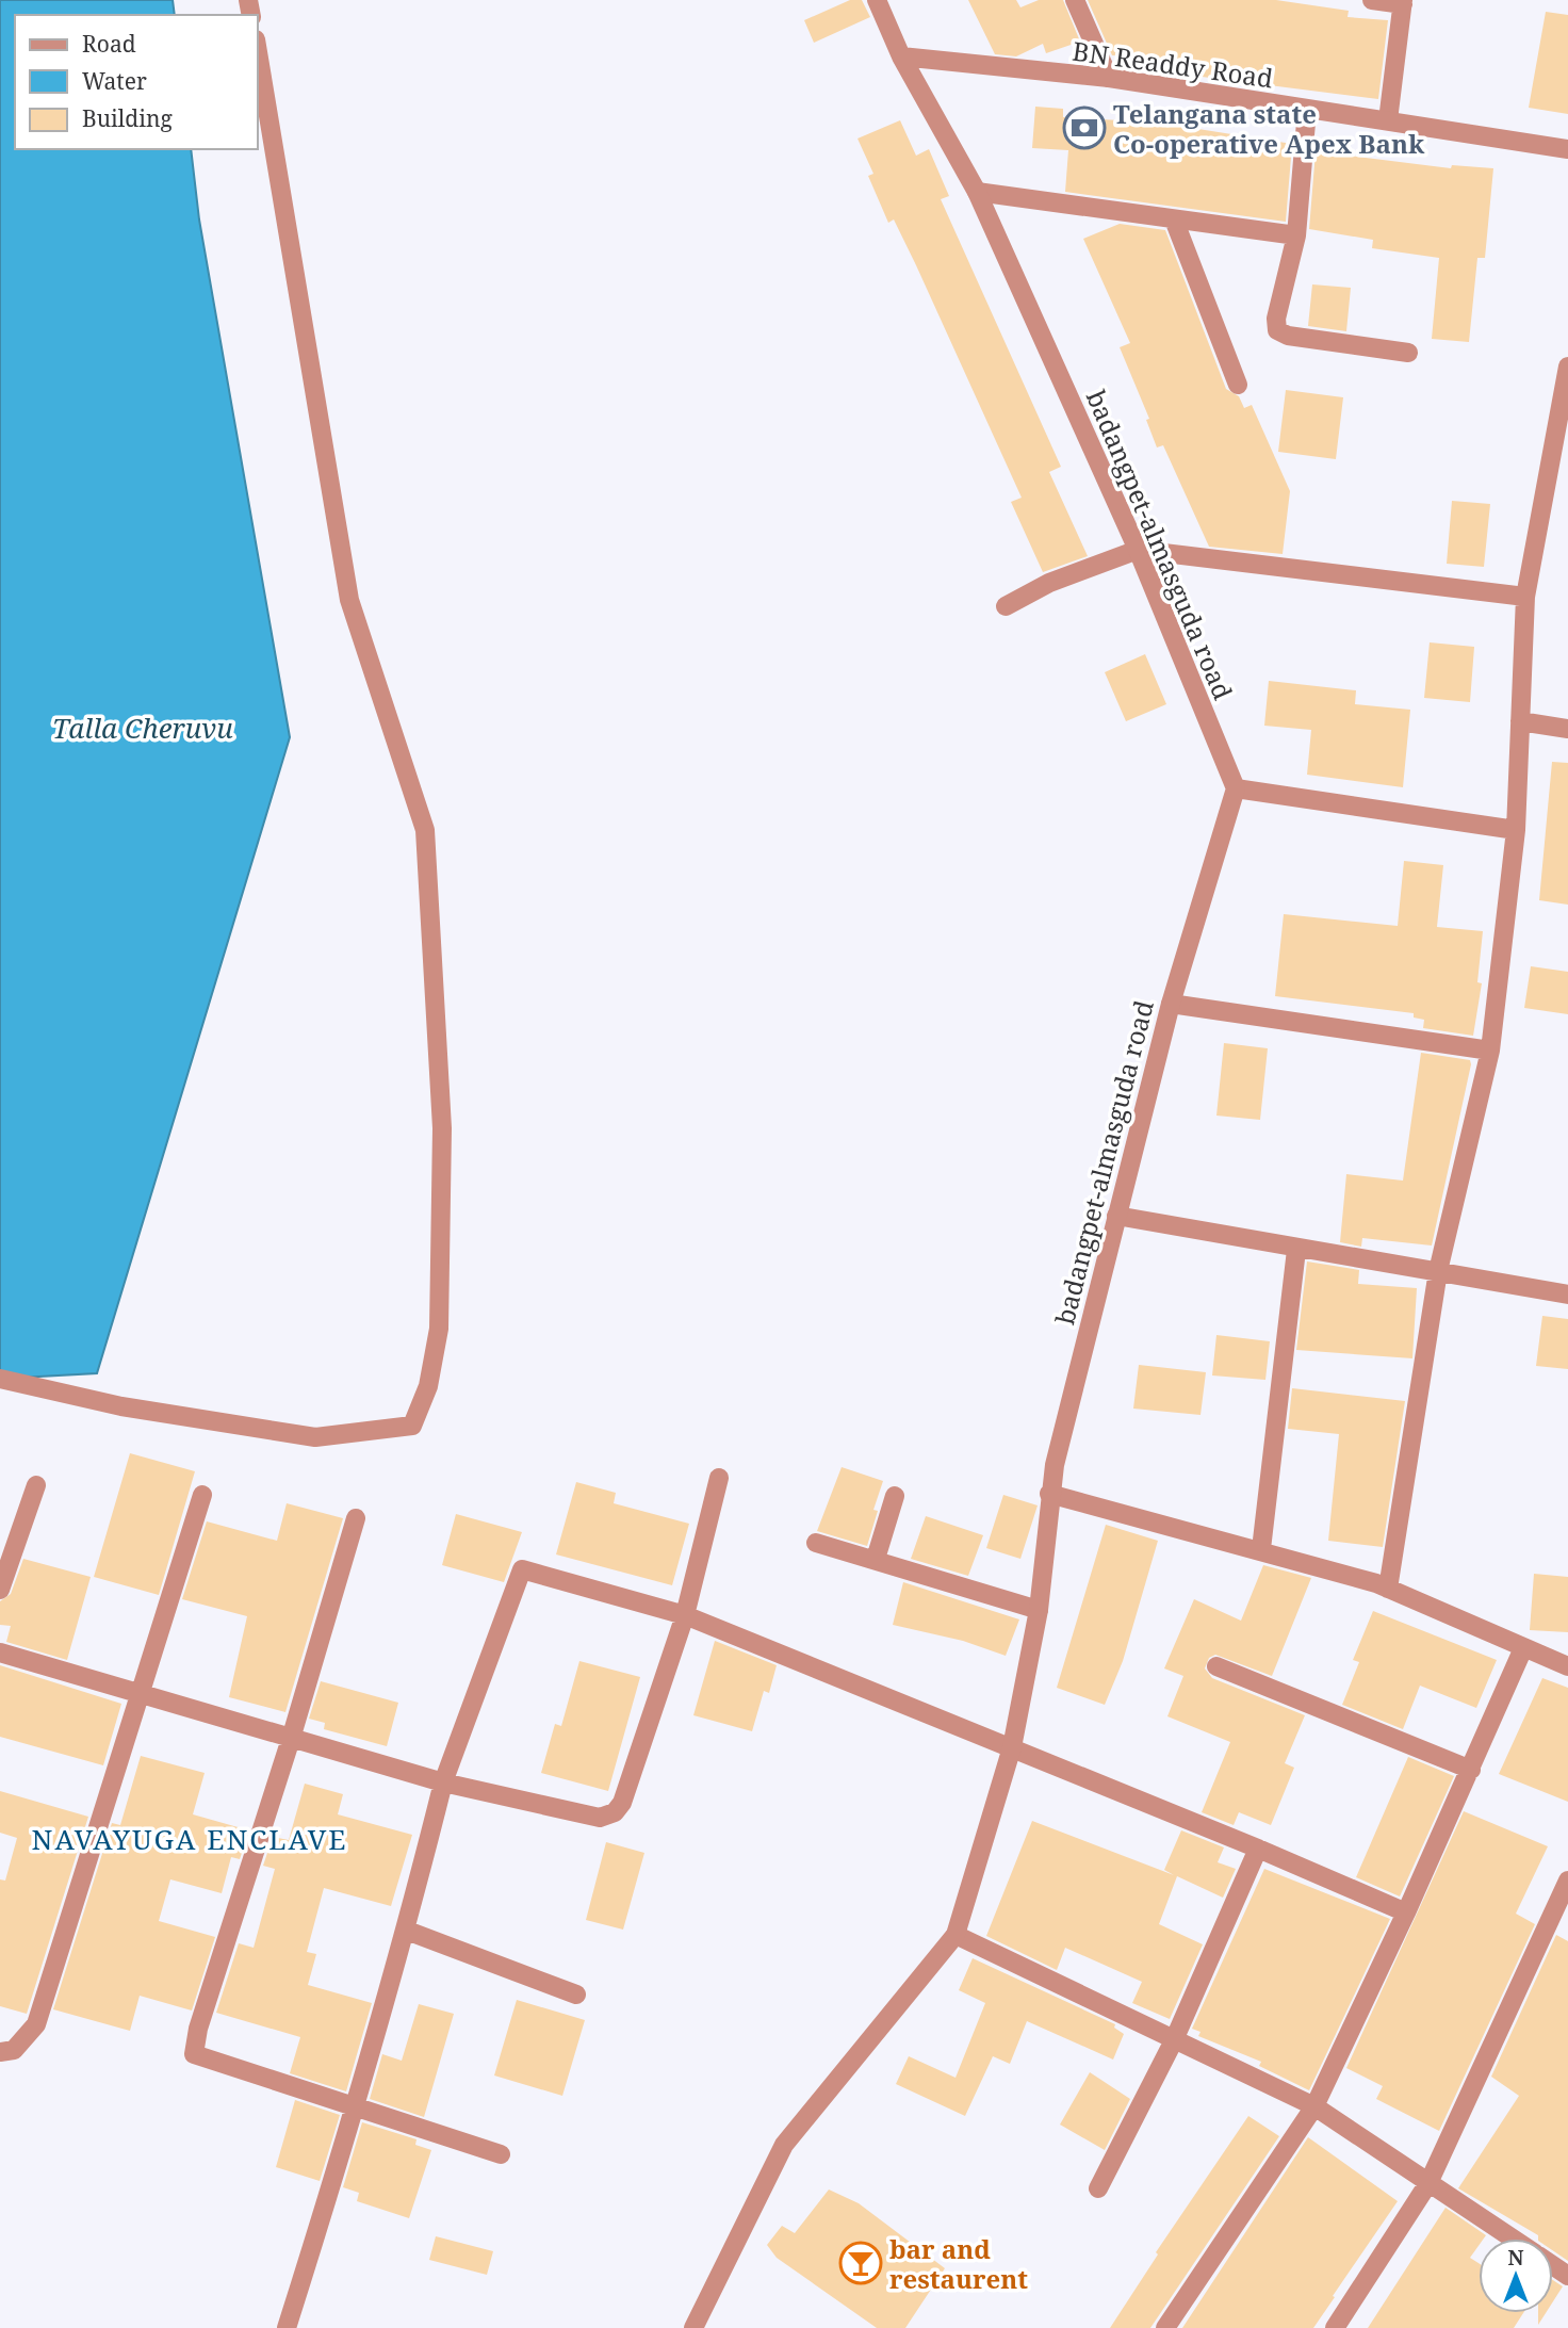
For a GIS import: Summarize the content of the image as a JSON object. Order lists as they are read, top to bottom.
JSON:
{
  "streets": {
    "street": ["BN Readdy Road", "badangpet-almasguda road"]
  },
  "crossings": [
    ["BN Readdy Road", "badangpet-almasguda road"]
  ],
  "districts": ["NAVAYUGA ENCLAVE"],
  "water": ["Talla Cheruvu"],
  "places": {
    "bank": ["Telangana state Co-operative Apex Bank"],
    "bar": ["bar and restaurent"]
  },
  "legend": ["Road", "Water", "Building"],
  "north": "top"
}
